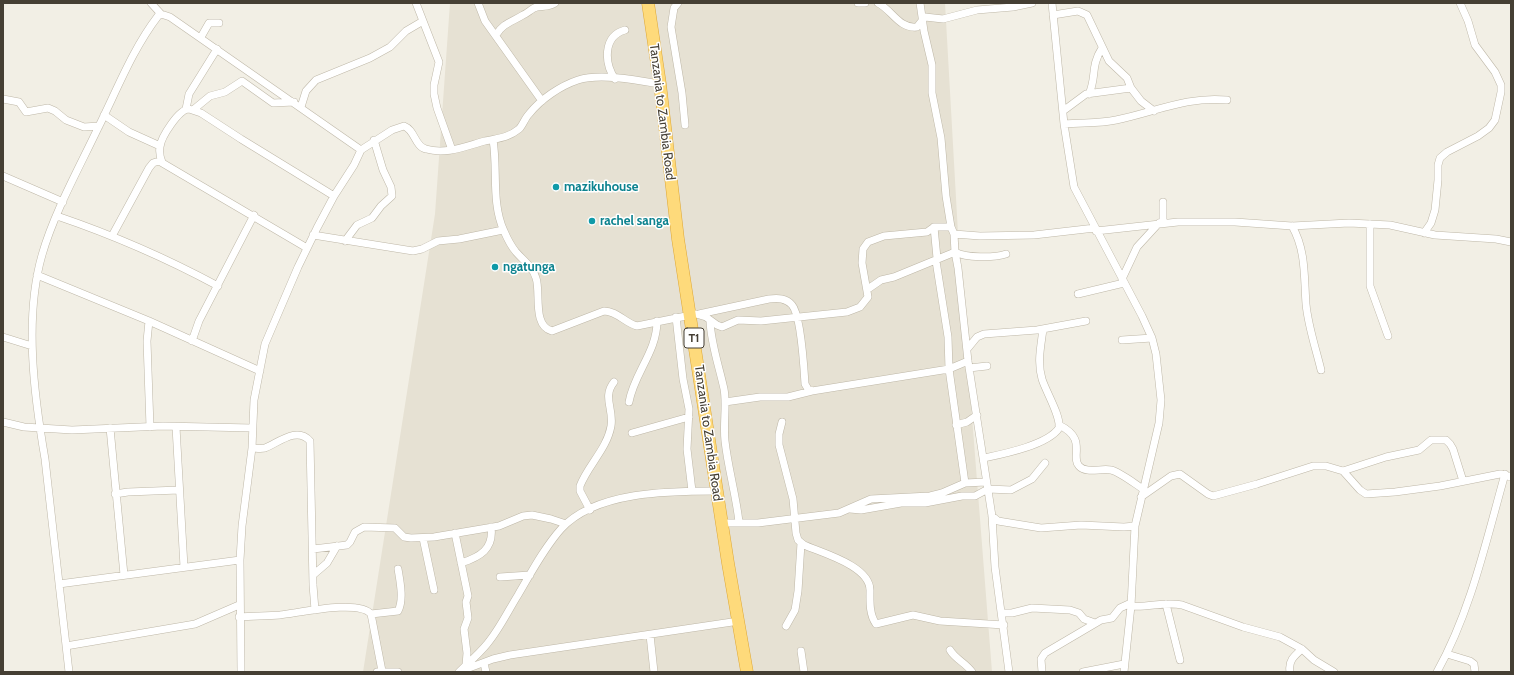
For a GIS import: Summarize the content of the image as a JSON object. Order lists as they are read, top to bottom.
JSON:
{
  "streets": {
    "highway": ["Tanzania to Zambia Road", "T1"]
  },
  "places": ["mazikuhouse", "rachel sanga", "ngatunga"]
}
